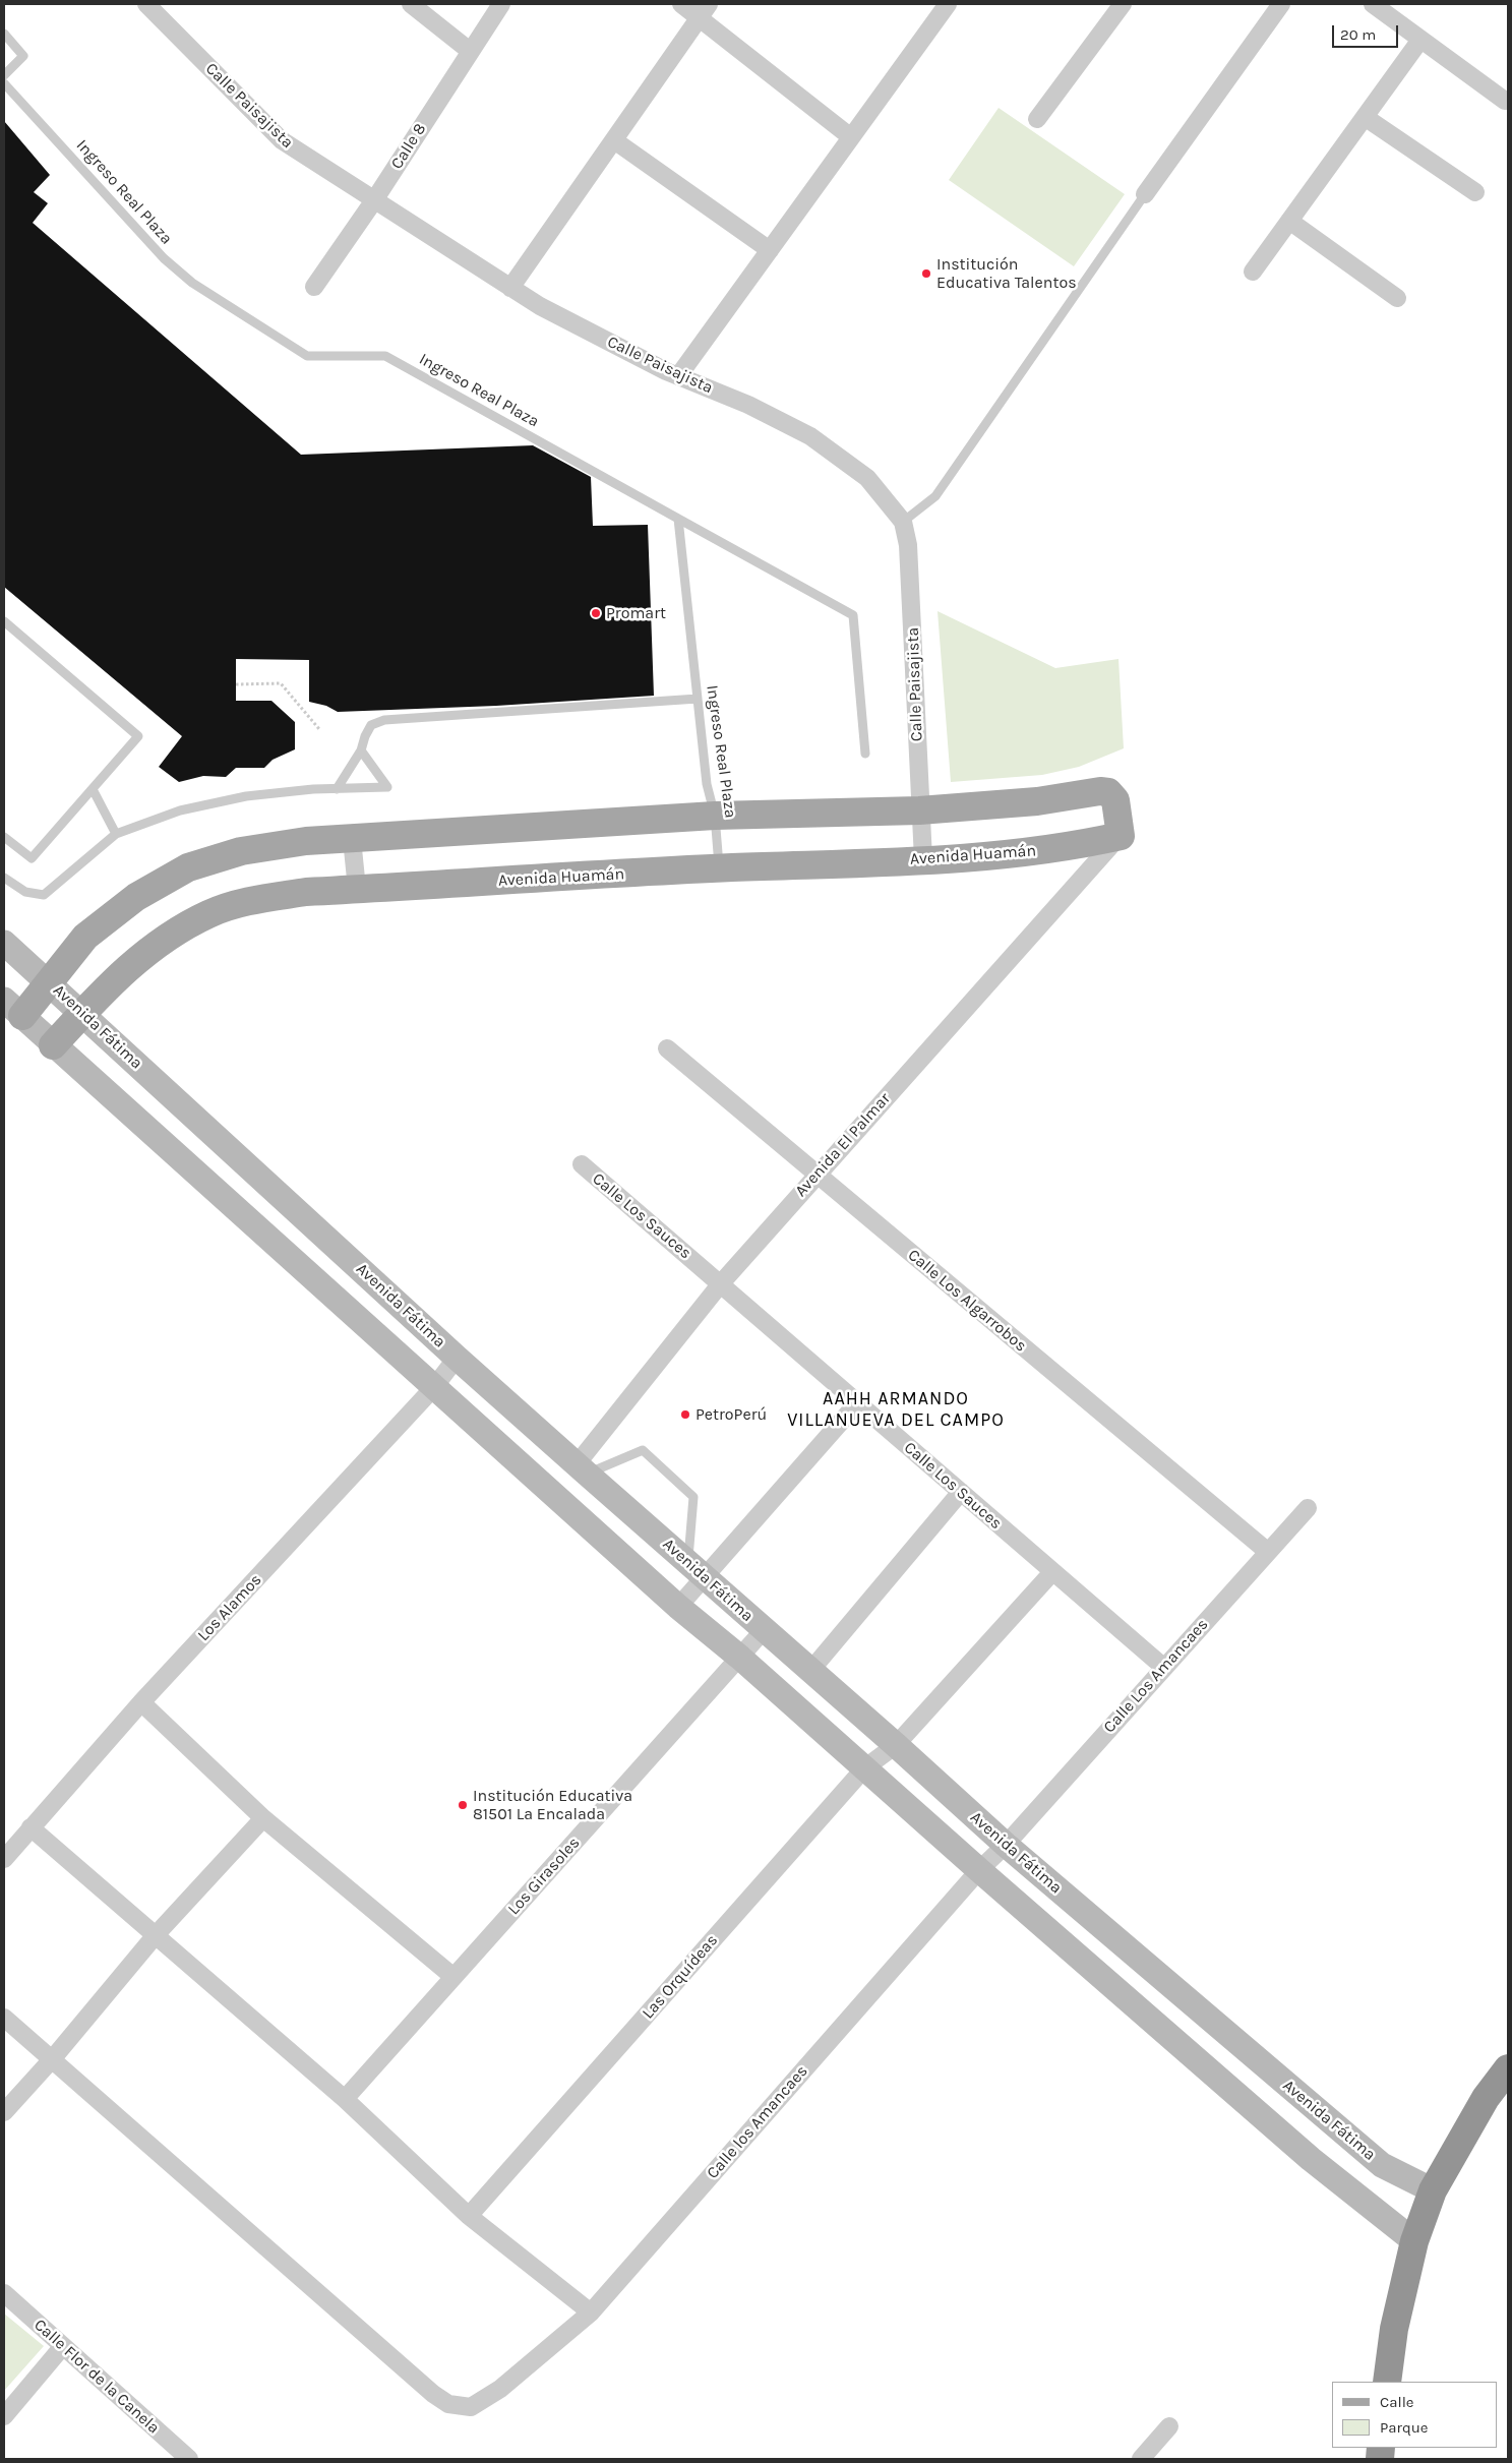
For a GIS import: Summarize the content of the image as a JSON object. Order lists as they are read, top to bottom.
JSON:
{
  "streets": {
    "main road": ["Avenida Huamán", "Avenida Fátima"],
    "street": [
      "Calle Paisajista",
      "Calle 8",
      "Avenida El Palmar",
      "Calle Los Sauces",
      "Calle Los Algarrobos",
      "Los Alamos",
      "Calle Los Amancaes",
      "Los Girasoles",
      "Las Orquídeas",
      "Calle los Amancaes",
      "Calle Flor de la Canela"
    ],
    "lane": ["Ingreso Real Plaza"]
  },
  "crossings": [
    ["Calle Paisajista", "Calle 8"],
    ["Calle Paisajista", "Avenida Huamán"],
    ["Ingreso Real Plaza", "Avenida Huamán"],
    ["Avenida Huamán", "Avenida Fátima"],
    ["Avenida Huamán", "Avenida El Palmar"],
    ["Avenida Fátima", "Avenida El Palmar"],
    ["Avenida Fátima", "Los Alamos"],
    ["Avenida Fátima", "Calle Los Amancaes"],
    ["Avenida Fátima", "Los Girasoles"],
    ["Avenida Fátima", "Las Orquídeas"],
    ["Avenida Fátima", "Calle los Amancaes"],
    ["Avenida El Palmar", "Calle Los Sauces"],
    ["Avenida El Palmar", "Calle Los Algarrobos"],
    ["Calle Los Sauces", "Calle Los Amancaes"],
    ["Calle Los Sauces", "Las Orquídeas"],
    ["Calle Los Algarrobos", "Calle Los Amancaes"],
    ["Calle Los Amancaes", "Calle los Amancaes"]
  ],
  "districts": ["AAHH ARMANDO VILLANUEVA DEL CAMPO"],
  "places": [
    "Institución Educativa Talentos",
    "Promart",
    "PetroPerú",
    "Institución Educativa 81501 La Encalada"
  ],
  "legend": ["Calle", "Parque"],
  "scale_bar": "20 m"
}
